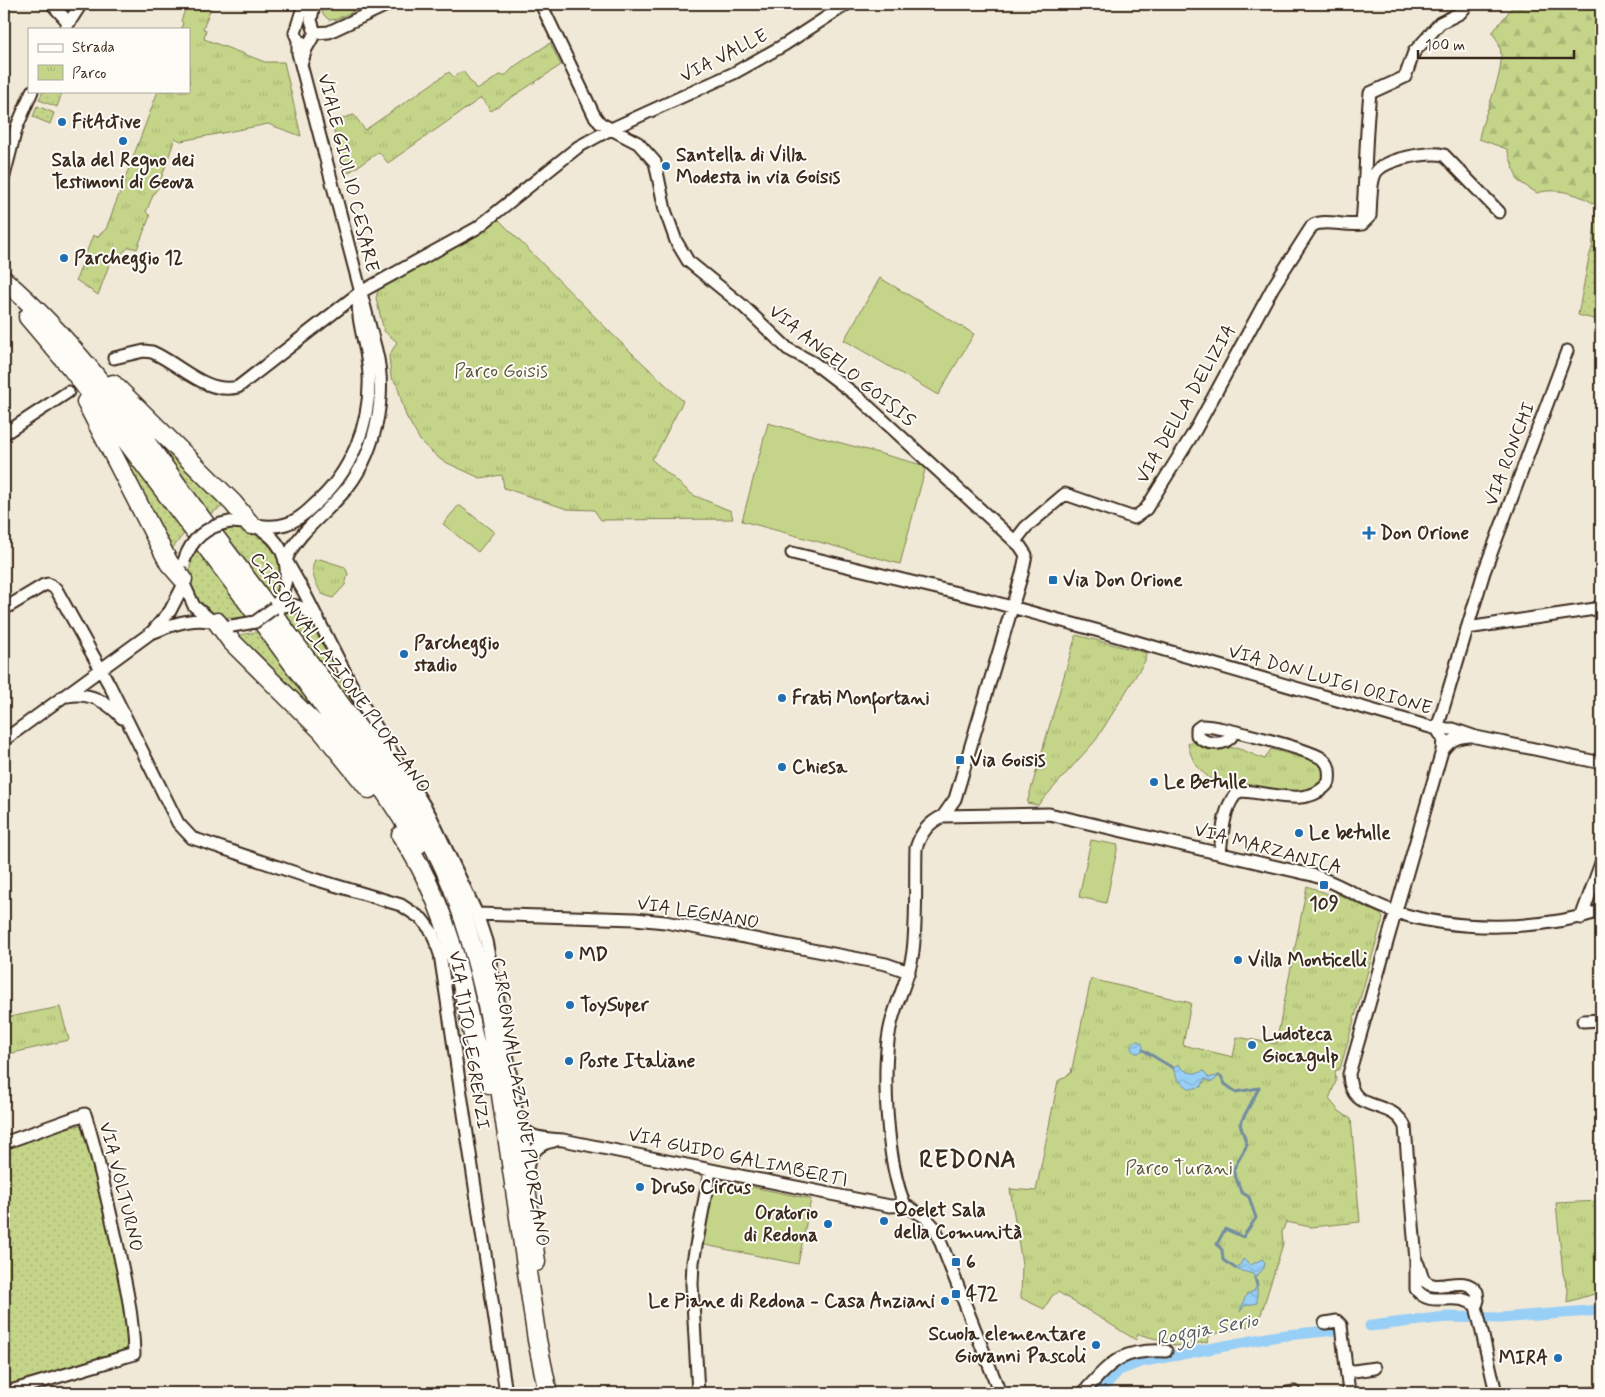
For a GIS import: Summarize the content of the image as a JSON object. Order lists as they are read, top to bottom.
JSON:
{
  "streets": {
    "highway": ["CIRCONVALLAZIONE PLORZANO"],
    "street": [
      "VIA VALLE",
      "VIALE GIULIO CESARE",
      "VIA ANGELO GOISIS",
      "VIA DELLA DELIZIA",
      "VIA RONCHI",
      "VIA DON LUIGI ORIONE",
      "VIA MARZANICA",
      "VIA LEGNANO",
      "VIA TITO LEGRENZI",
      "VIA GUIDO GALIMBERTI",
      "VIA VOLTURNO"
    ]
  },
  "crossings": [
    ["VIA VALLE", "VIA ANGELO GOISIS"],
    ["VIALE GIULIO CESARE", "VIA TITO LEGRENZI"],
    ["VIA ANGELO GOISIS", "VIA DELLA DELIZIA"],
    ["VIA ANGELO GOISIS", "VIA DON LUIGI ORIONE"],
    ["VIA ANGELO GOISIS", "VIA MARZANICA"],
    ["VIA RONCHI", "VIA DON LUIGI ORIONE"]
  ],
  "districts": ["REDONA"],
  "water": ["Roggia Serio"],
  "parks": ["Parco Goisis", "Parco Turani"],
  "places": {
    "other": [
      "FitActive",
      "Sala del Regno dei Testimoni di Geova",
      "Santella di Villa Modesta in via Goisis",
      "Parcheggio 12",
      "Parcheggio stadio",
      "Frati Monfortani",
      "Chiesa",
      "Le Betulle",
      "Le betulle",
      "MD",
      "Villa Monticelli",
      "ToySuper",
      "Ludoteca Giocagulp",
      "Poste Italiane",
      "Druso Circus",
      "Qoelet Sala della Comunità",
      "Oratorio di Redona",
      "Le Piane di Redona - Casa Anziani",
      "Scuola elementare Giovanni Pascoli",
      "MIRA"
    ],
    "health": ["Don Orione"],
    "transit": [
      "Via Don Orione",
      "Via Goisis",
      "109",
      "6",
      "472"
    ]
  },
  "legend": ["Strada", "Parco"],
  "scale_bar": "100 m"
}
